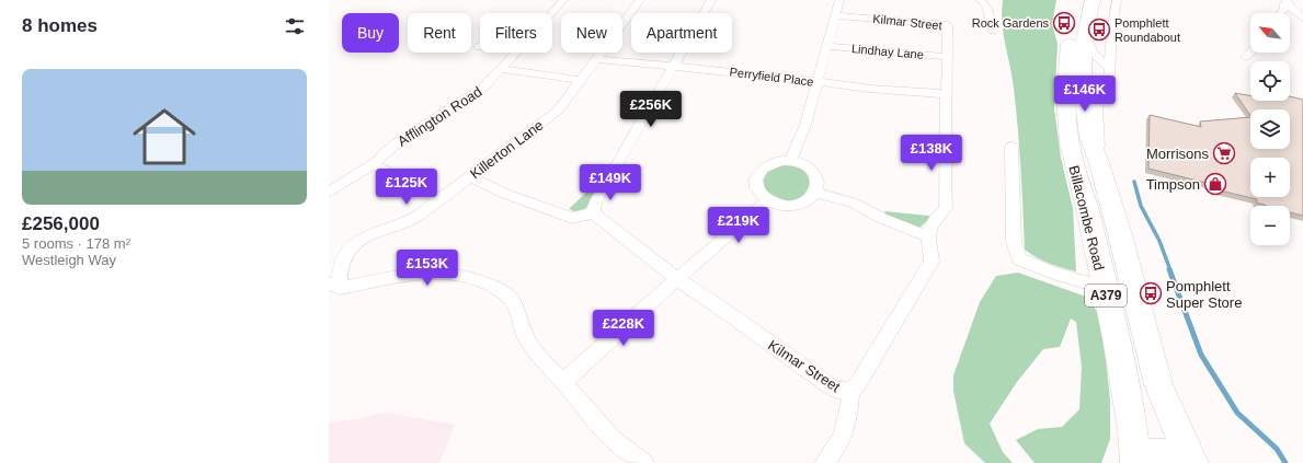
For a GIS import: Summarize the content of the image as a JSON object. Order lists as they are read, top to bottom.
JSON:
{
  "streets": {
    "main road": ["Billacombe Road", "A379"],
    "street": [
      "Kilmar Street",
      "Lindhay Lane",
      "Perryfield Place",
      "Afflington Road",
      "Killerton Lane"
    ]
  },
  "crossings": [
    ["Kilmar Street", "Lindhay Lane"],
    ["Kilmar Street", "Perryfield Place"],
    ["Perryfield Place", "Killerton Lane"],
    ["Billacombe Road", "A379"]
  ],
  "places": {
    "bus stop": ["Rock Gardens", "Pomphlett Roundabout", "Pomphlett Super Store"],
    "supermarket": ["Morrisons"],
    "shop": ["Timpson"]
  },
  "north": "top left",
  "page": {
    "heading": "8 homes",
    "map_buttons": ["+", "−"],
    "chip": [
      "Buy",
      "Rent",
      "Filters",
      "New",
      "Apartment"
    ],
    "list": [
      {
        "name": "£256,000",
        "note": "5 rooms · 178 m² · Westleigh Way"
      }
    ],
    "price": [
      "£146K",
      "£256K",
      "£138K",
      "£149K",
      "£125K",
      "£219K",
      "£153K",
      "£228K"
    ]
  }
}
